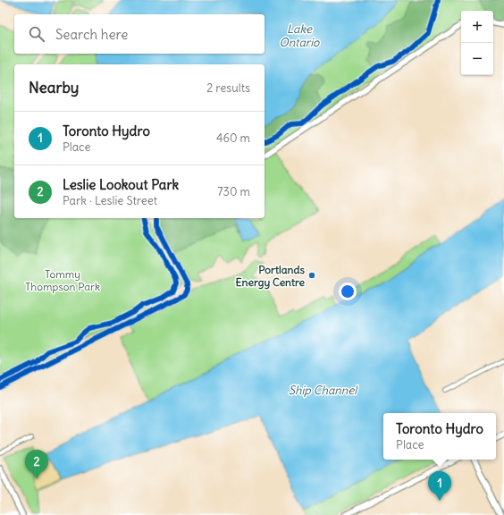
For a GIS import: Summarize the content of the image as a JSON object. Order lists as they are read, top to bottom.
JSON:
{
  "water": ["Lake Ontario", "Ship Channel"],
  "parks": ["Tommy Thompson Park"],
  "places": ["Portlands Energy Centre"],
  "page": {
    "map_buttons": ["+", "−"],
    "search": "Search here",
    "heading": ["Nearby", "2 results"],
    "list": [
      {
        "mark": "1",
        "name": "Toronto Hydro",
        "note": "Place",
        "value": "460 m"
      },
      {
        "mark": "2",
        "name": "Leslie Lookout Park",
        "note": "Park · Leslie Street",
        "value": "730 m"
      }
    ],
    "popup": ["Toronto Hydro", "Place"],
    "pins": ["2", "1"]
  }
}
